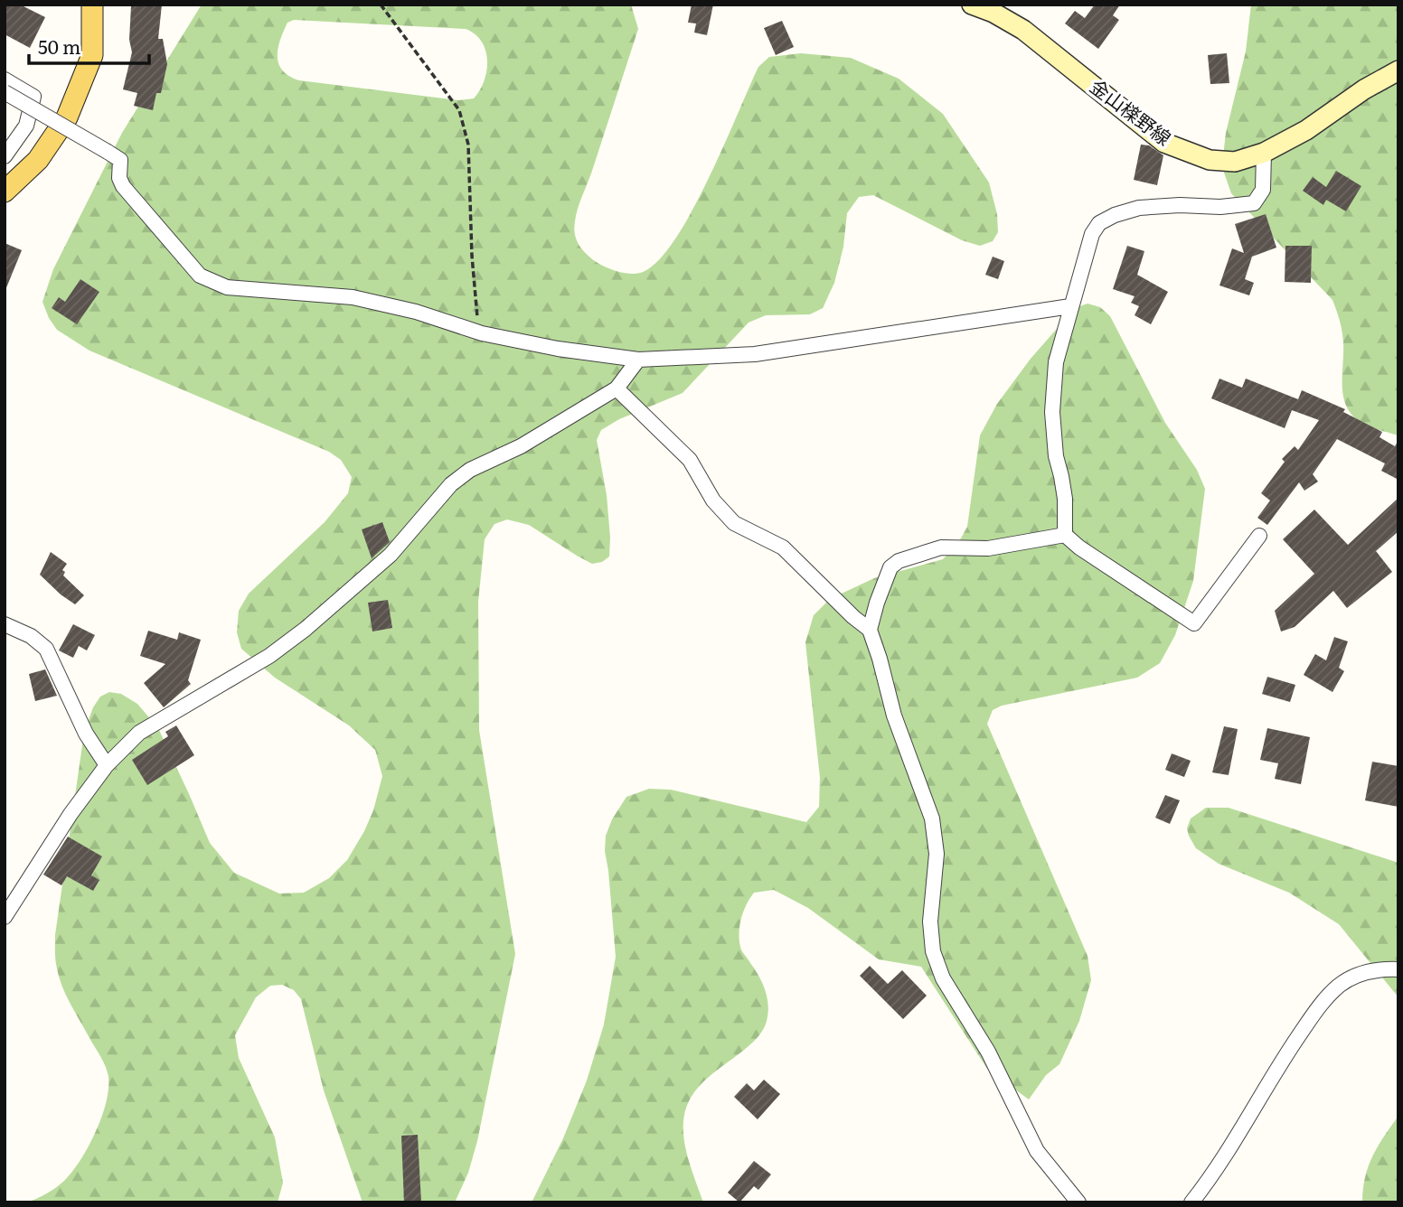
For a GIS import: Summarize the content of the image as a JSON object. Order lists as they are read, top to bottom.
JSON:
{
  "streets": {
    "main road": ["金山檪野線"]
  },
  "scale_bar": "50 m"
}
